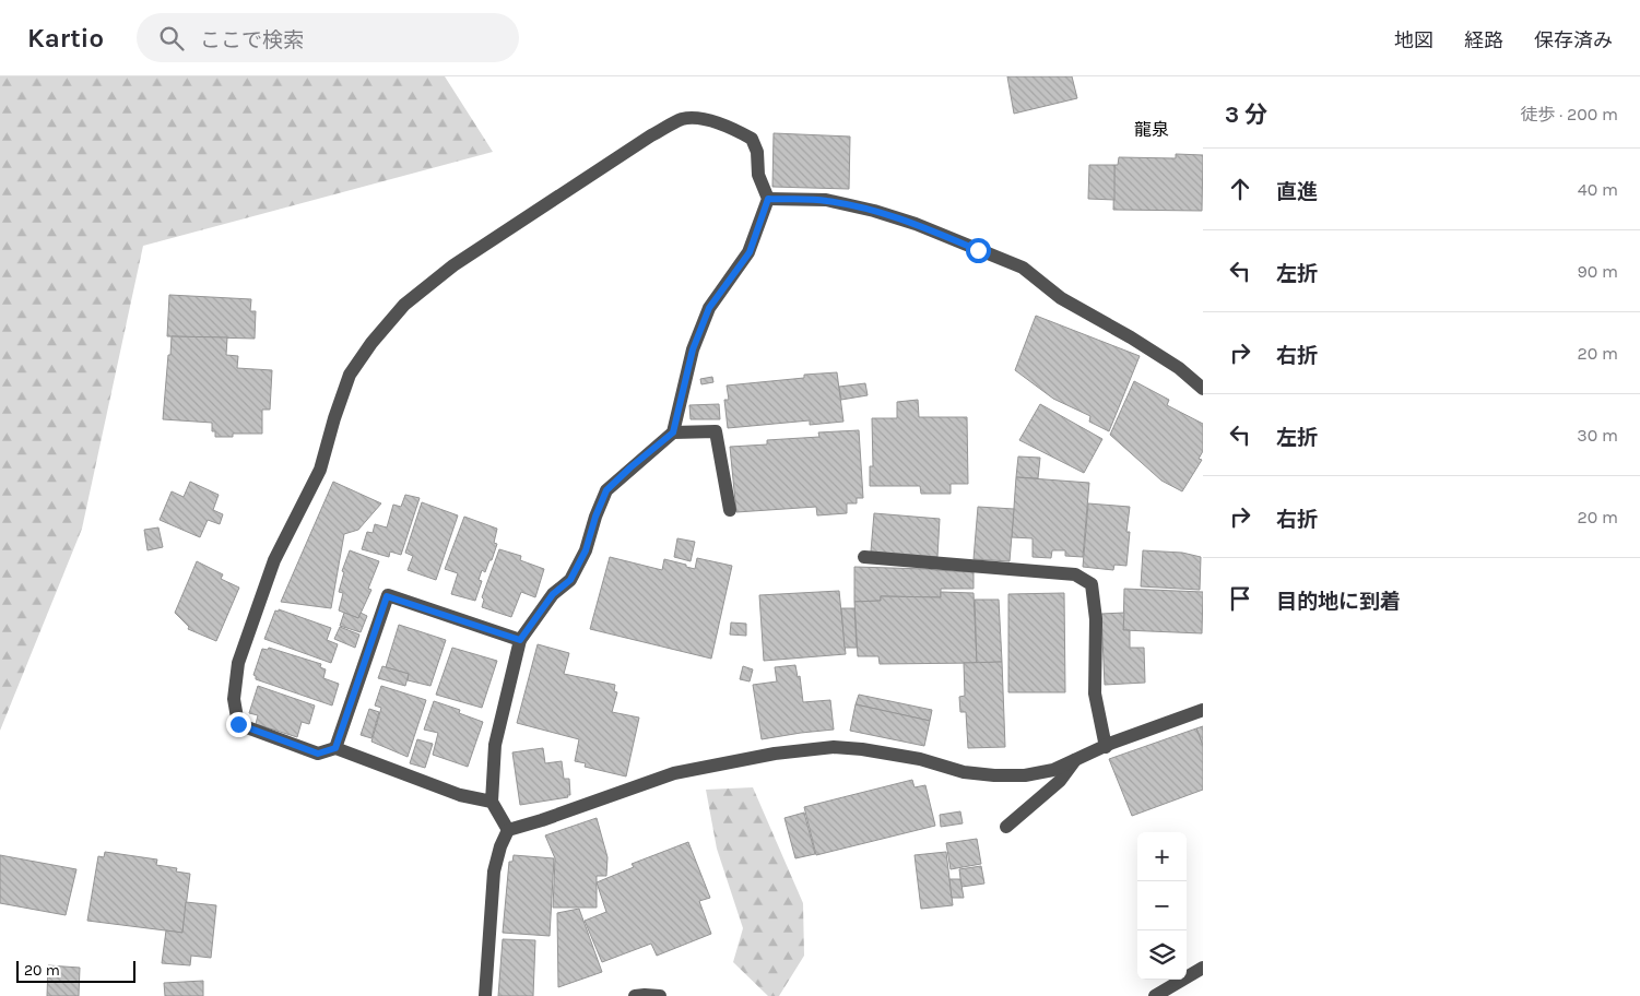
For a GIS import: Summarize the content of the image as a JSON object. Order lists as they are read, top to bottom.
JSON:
{
  "districts": ["龍泉"],
  "scale_bar": "20 m",
  "page": {
    "header": "Kartio",
    "search": "ここで検索",
    "nav": ["地図", "経路", "保存済み"],
    "heading": ["3 分", "徒歩 · 200 m"],
    "list": [
      ["直進", "40 m"],
      ["左折", "90 m"],
      ["右折", "20 m"],
      ["左折", "30 m"],
      ["右折", "20 m"],
      "目的地に到着"
    ],
    "map_buttons": ["+", "−"],
    "scale": "20 m"
  }
}
